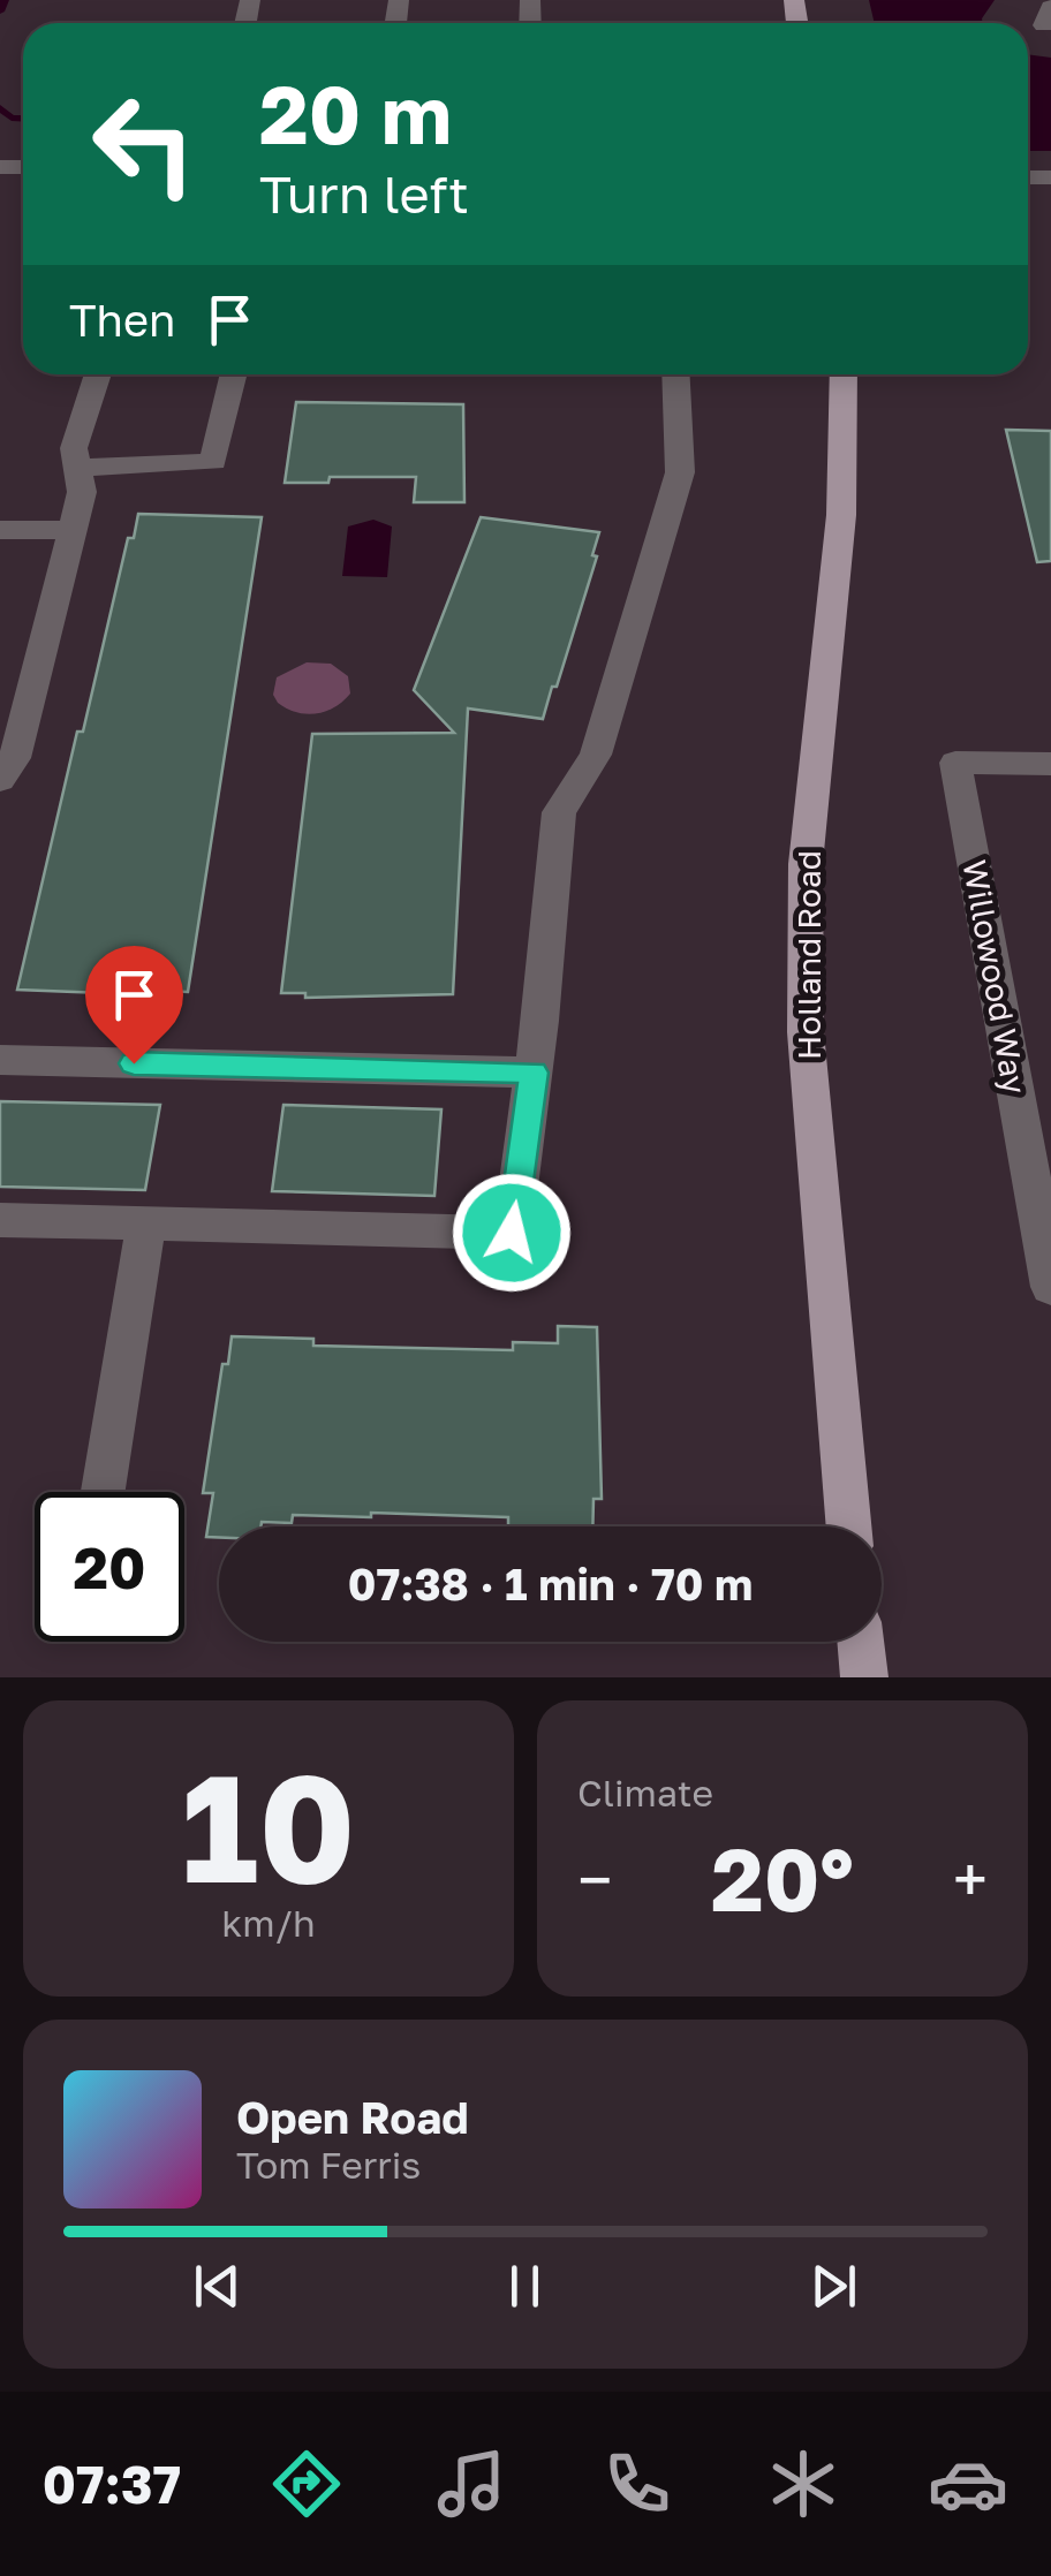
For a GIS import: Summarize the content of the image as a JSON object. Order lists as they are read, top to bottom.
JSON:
{
  "streets": {
    "main road": ["Holland Road"],
    "street": ["Willowood Way"]
  },
  "page": {
    "turn": ["20 m", "Turn left"],
    "then": "Then",
    "limit": "20",
    "trip": "07:38 · 1 min · 70 m",
    "tile": [
      ["10", "km/h"],
      "Climate"
    ],
    "heat": ["−", "20°", "+"],
    "song": ["Open Road", "Tom Ferris"],
    "tabs": "07:37"
  }
}
